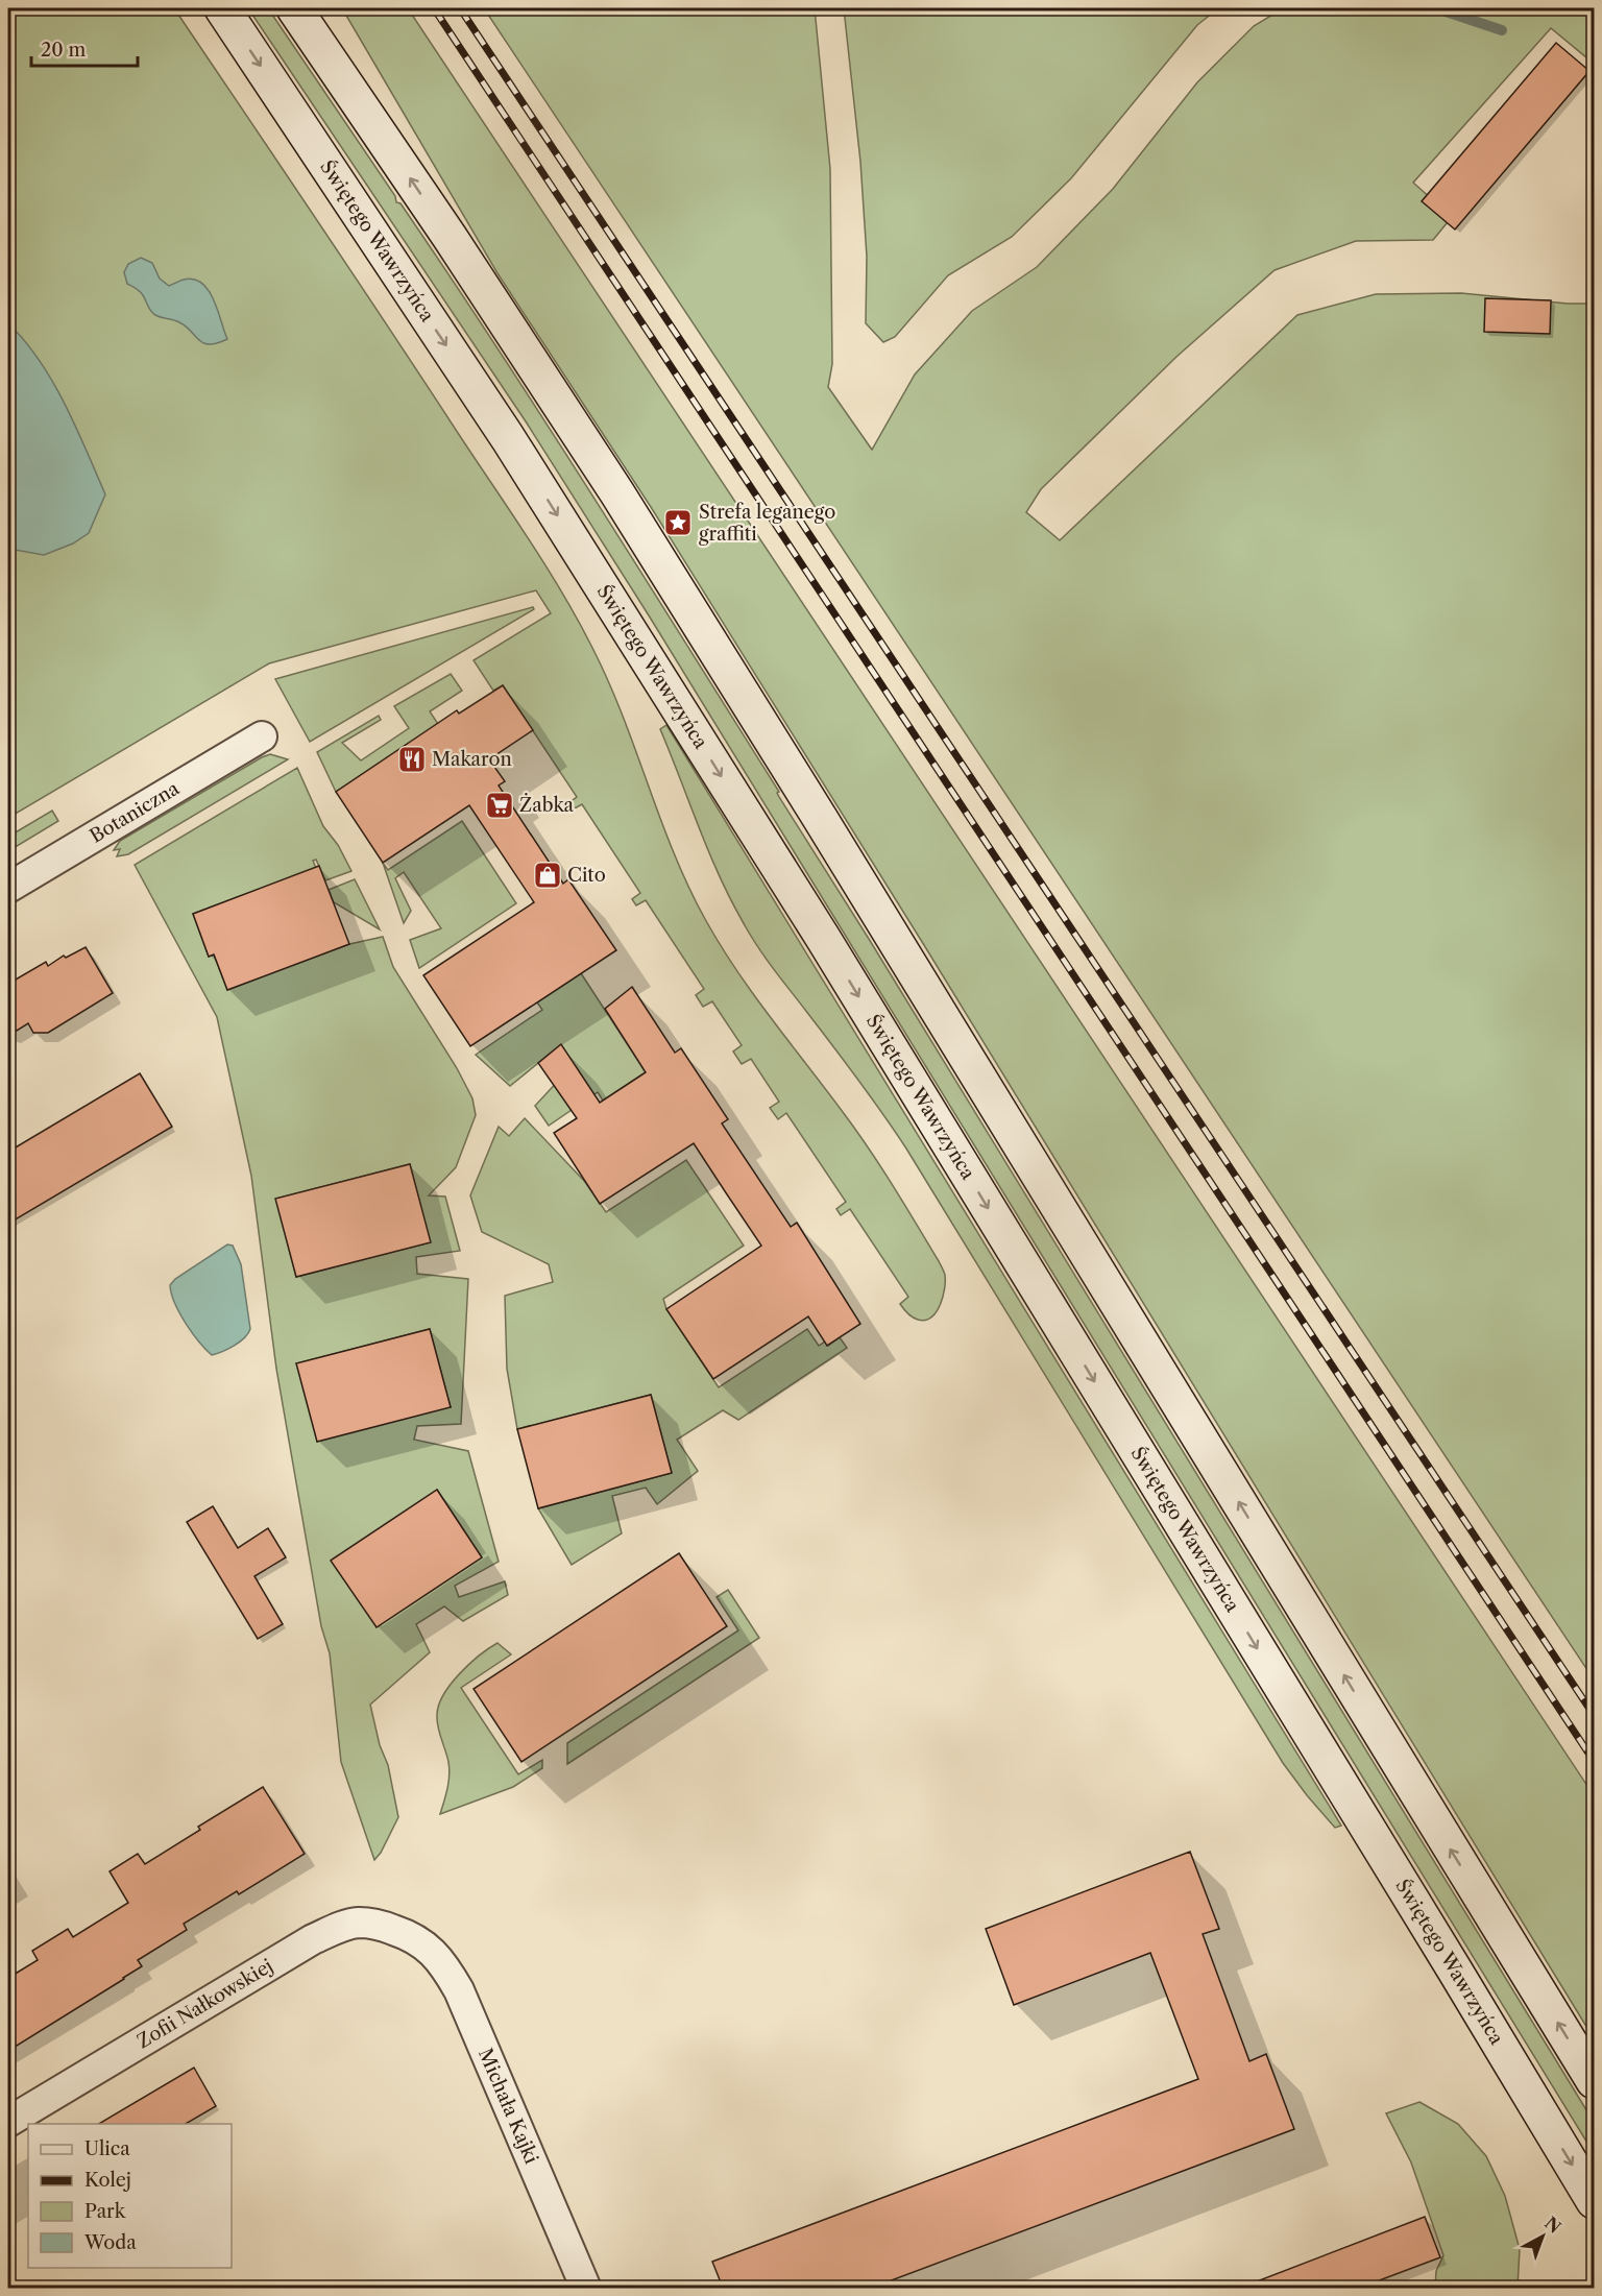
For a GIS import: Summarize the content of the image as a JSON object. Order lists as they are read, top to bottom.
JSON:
{
  "streets": {
    "main road": ["Świętego Wawrzyńca"],
    "street": ["Botaniczna", "Zofii Nałkowskiej", "Michała Kajki"]
  },
  "crossings": [
    ["Zofii Nałkowskiej", "Michała Kajki"]
  ],
  "places": {
    "place": ["Strefa leganego graffiti"],
    "restaurant": ["Makaron"],
    "supermarket": ["Żabka"],
    "shop": ["Cito"]
  },
  "legend": [
    "Ulica",
    "Kolej",
    "Park",
    "Woda"
  ],
  "scale_bar": "20 m",
  "north": "top right"
}
